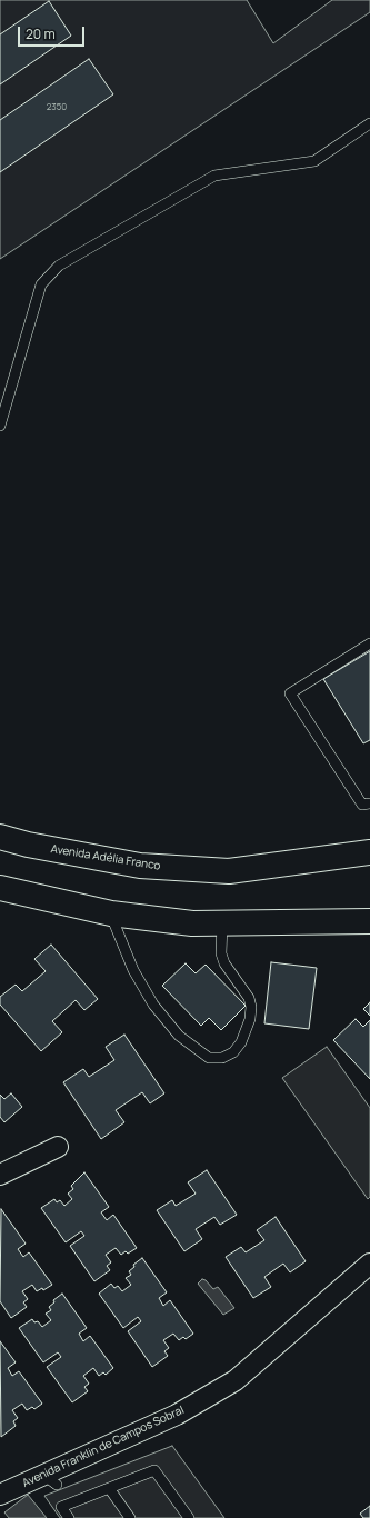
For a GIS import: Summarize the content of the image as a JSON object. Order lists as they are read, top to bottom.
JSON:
{
  "streets": {
    "main road": ["Avenida Adélia Franco"],
    "street": ["Avenida Franklin de Campos Sobral"]
  },
  "house_numbers": ["2350"],
  "scale_bar": "20 m"
}
